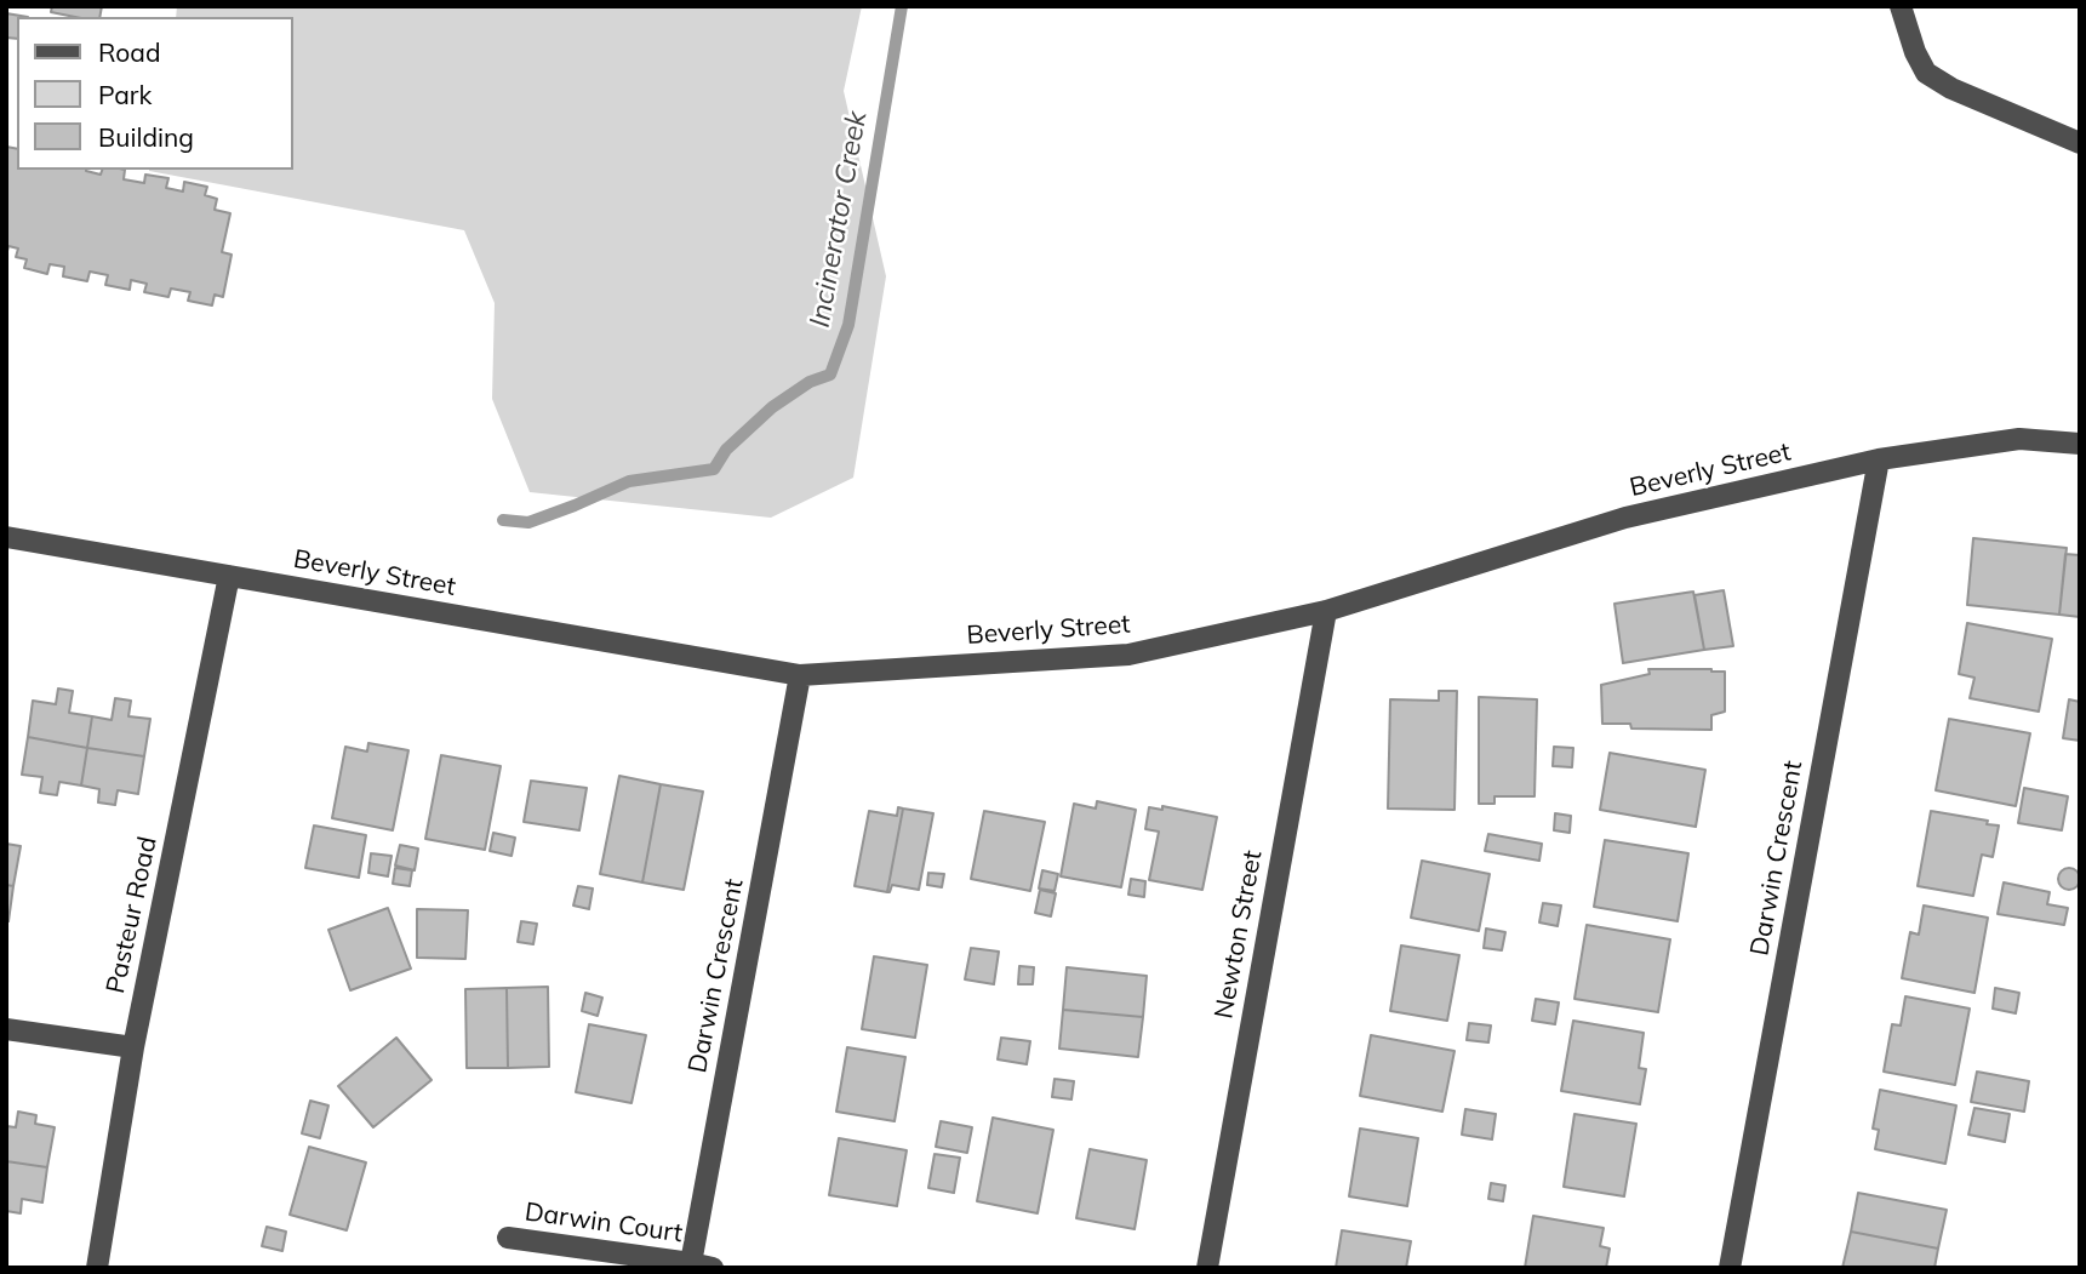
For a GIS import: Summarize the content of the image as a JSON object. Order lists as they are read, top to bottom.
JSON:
{
  "streets": {
    "street": [
      "Beverly Street",
      "Darwin Crescent",
      "Pasteur Road",
      "Newton Street",
      "Darwin Court"
    ]
  },
  "crossings": [
    ["Beverly Street", "Darwin Crescent"],
    ["Beverly Street", "Pasteur Road"],
    ["Beverly Street", "Newton Street"],
    ["Darwin Crescent", "Darwin Court"]
  ],
  "water": ["Incinerator Creek"],
  "legend": ["Road", "Park", "Building"]
}
